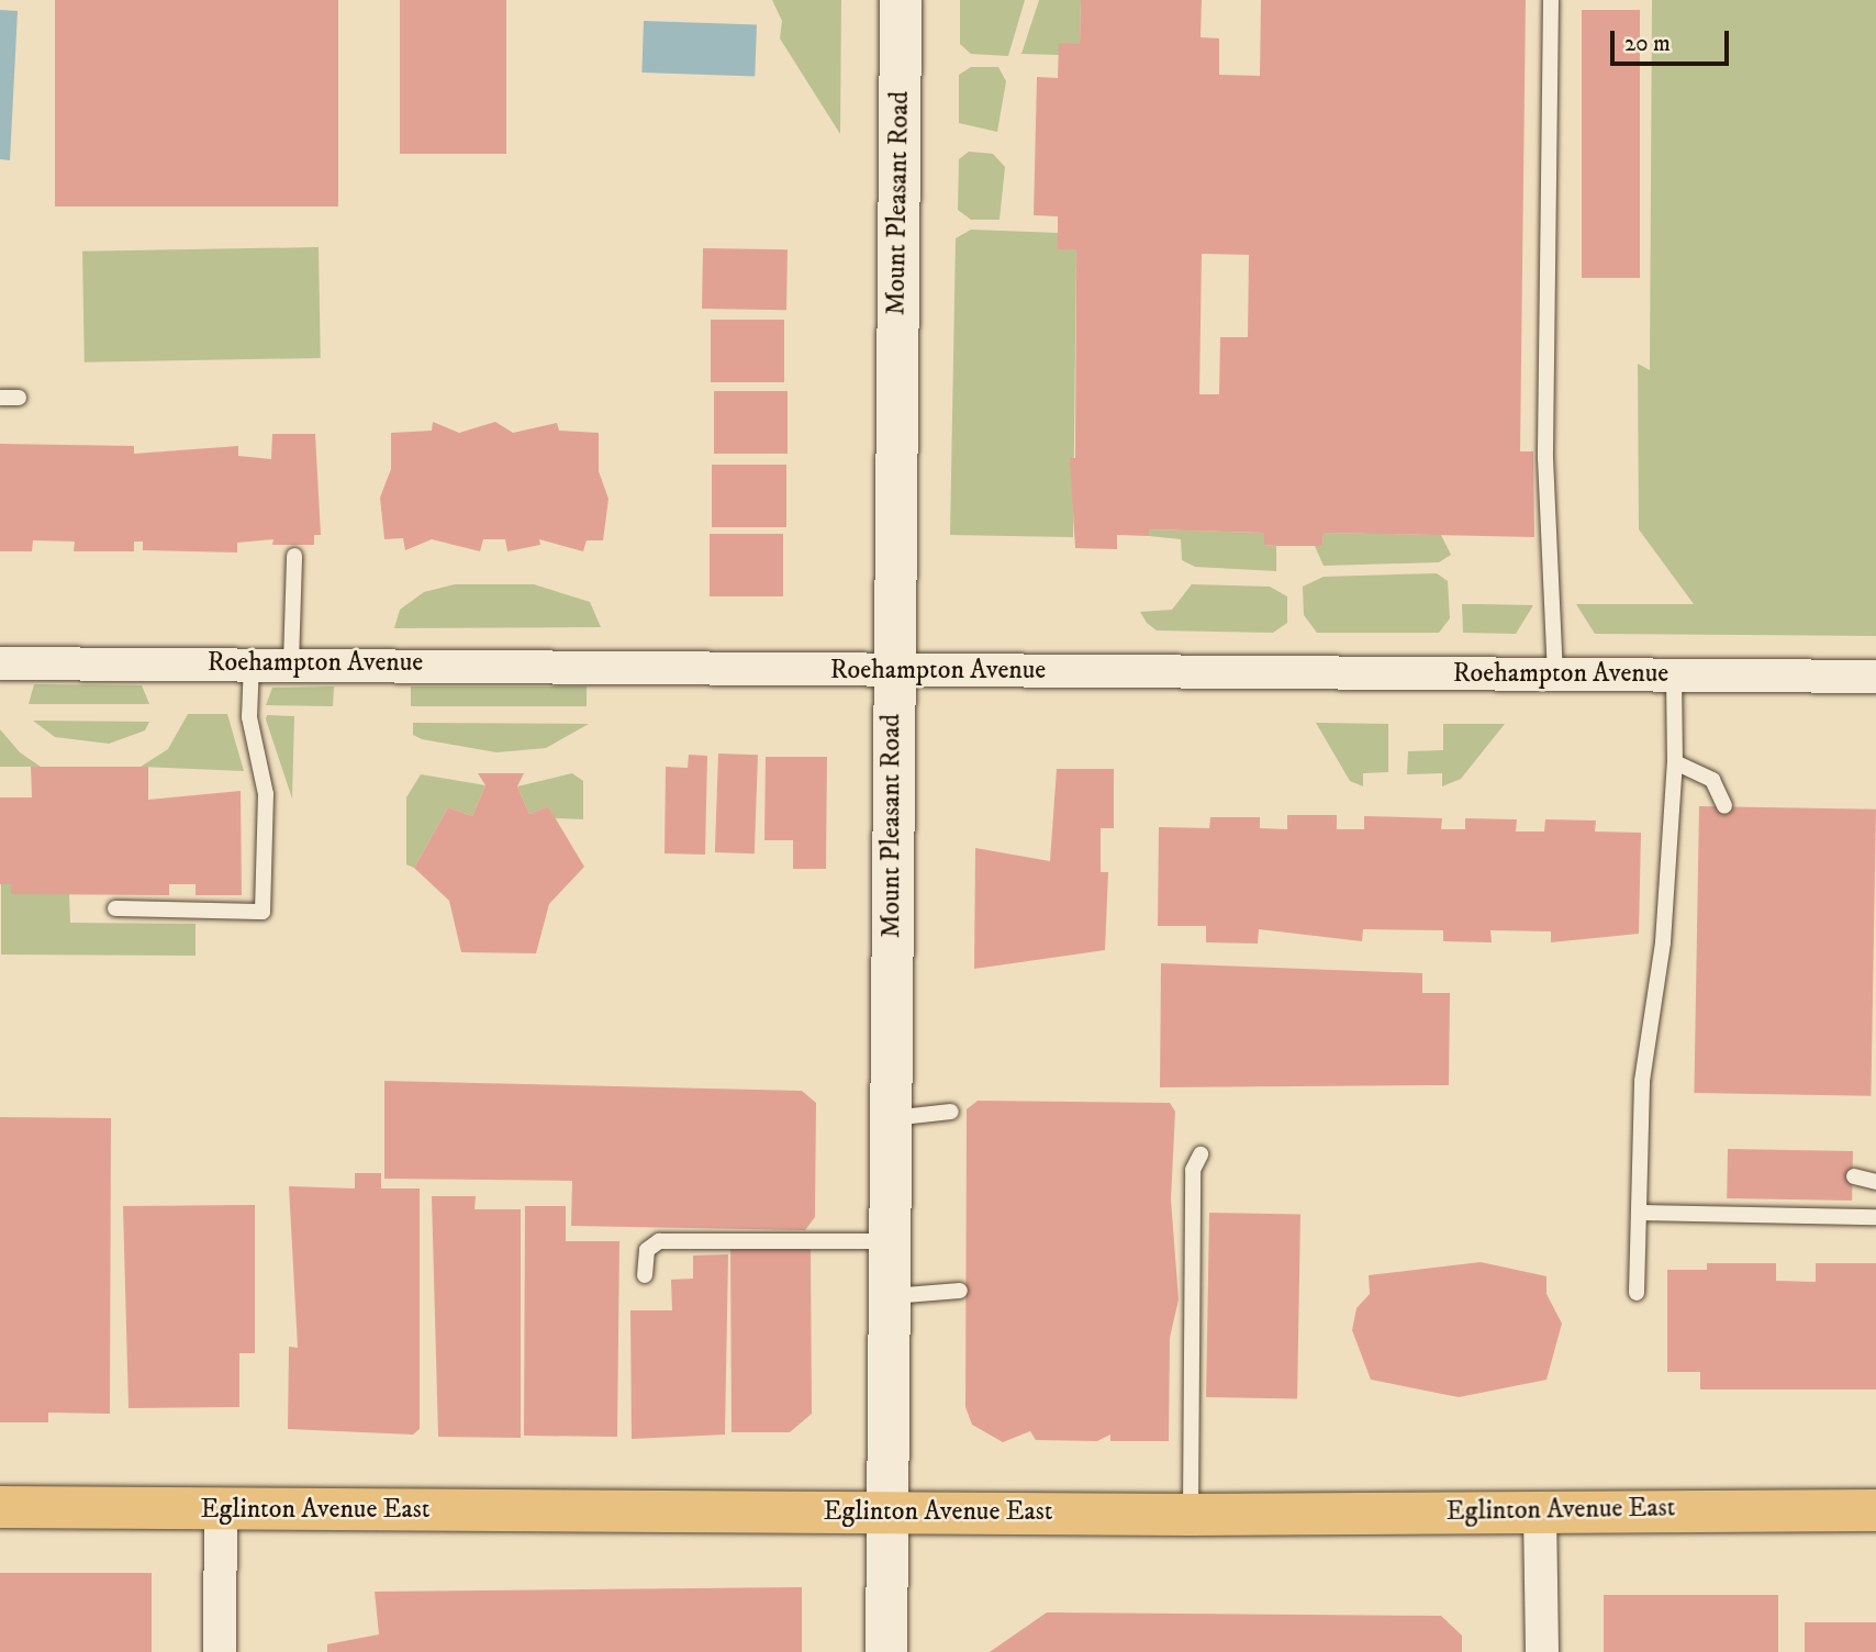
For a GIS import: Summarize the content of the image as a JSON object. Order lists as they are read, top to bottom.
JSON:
{
  "streets": {
    "main road": ["Mount Pleasant Road", "Eglinton Avenue East"],
    "street": ["Roehampton Avenue"]
  },
  "crossings": [
    ["Mount Pleasant Road", "Roehampton Avenue"],
    ["Mount Pleasant Road", "Eglinton Avenue East"]
  ],
  "scale_bar": "20 m"
}
